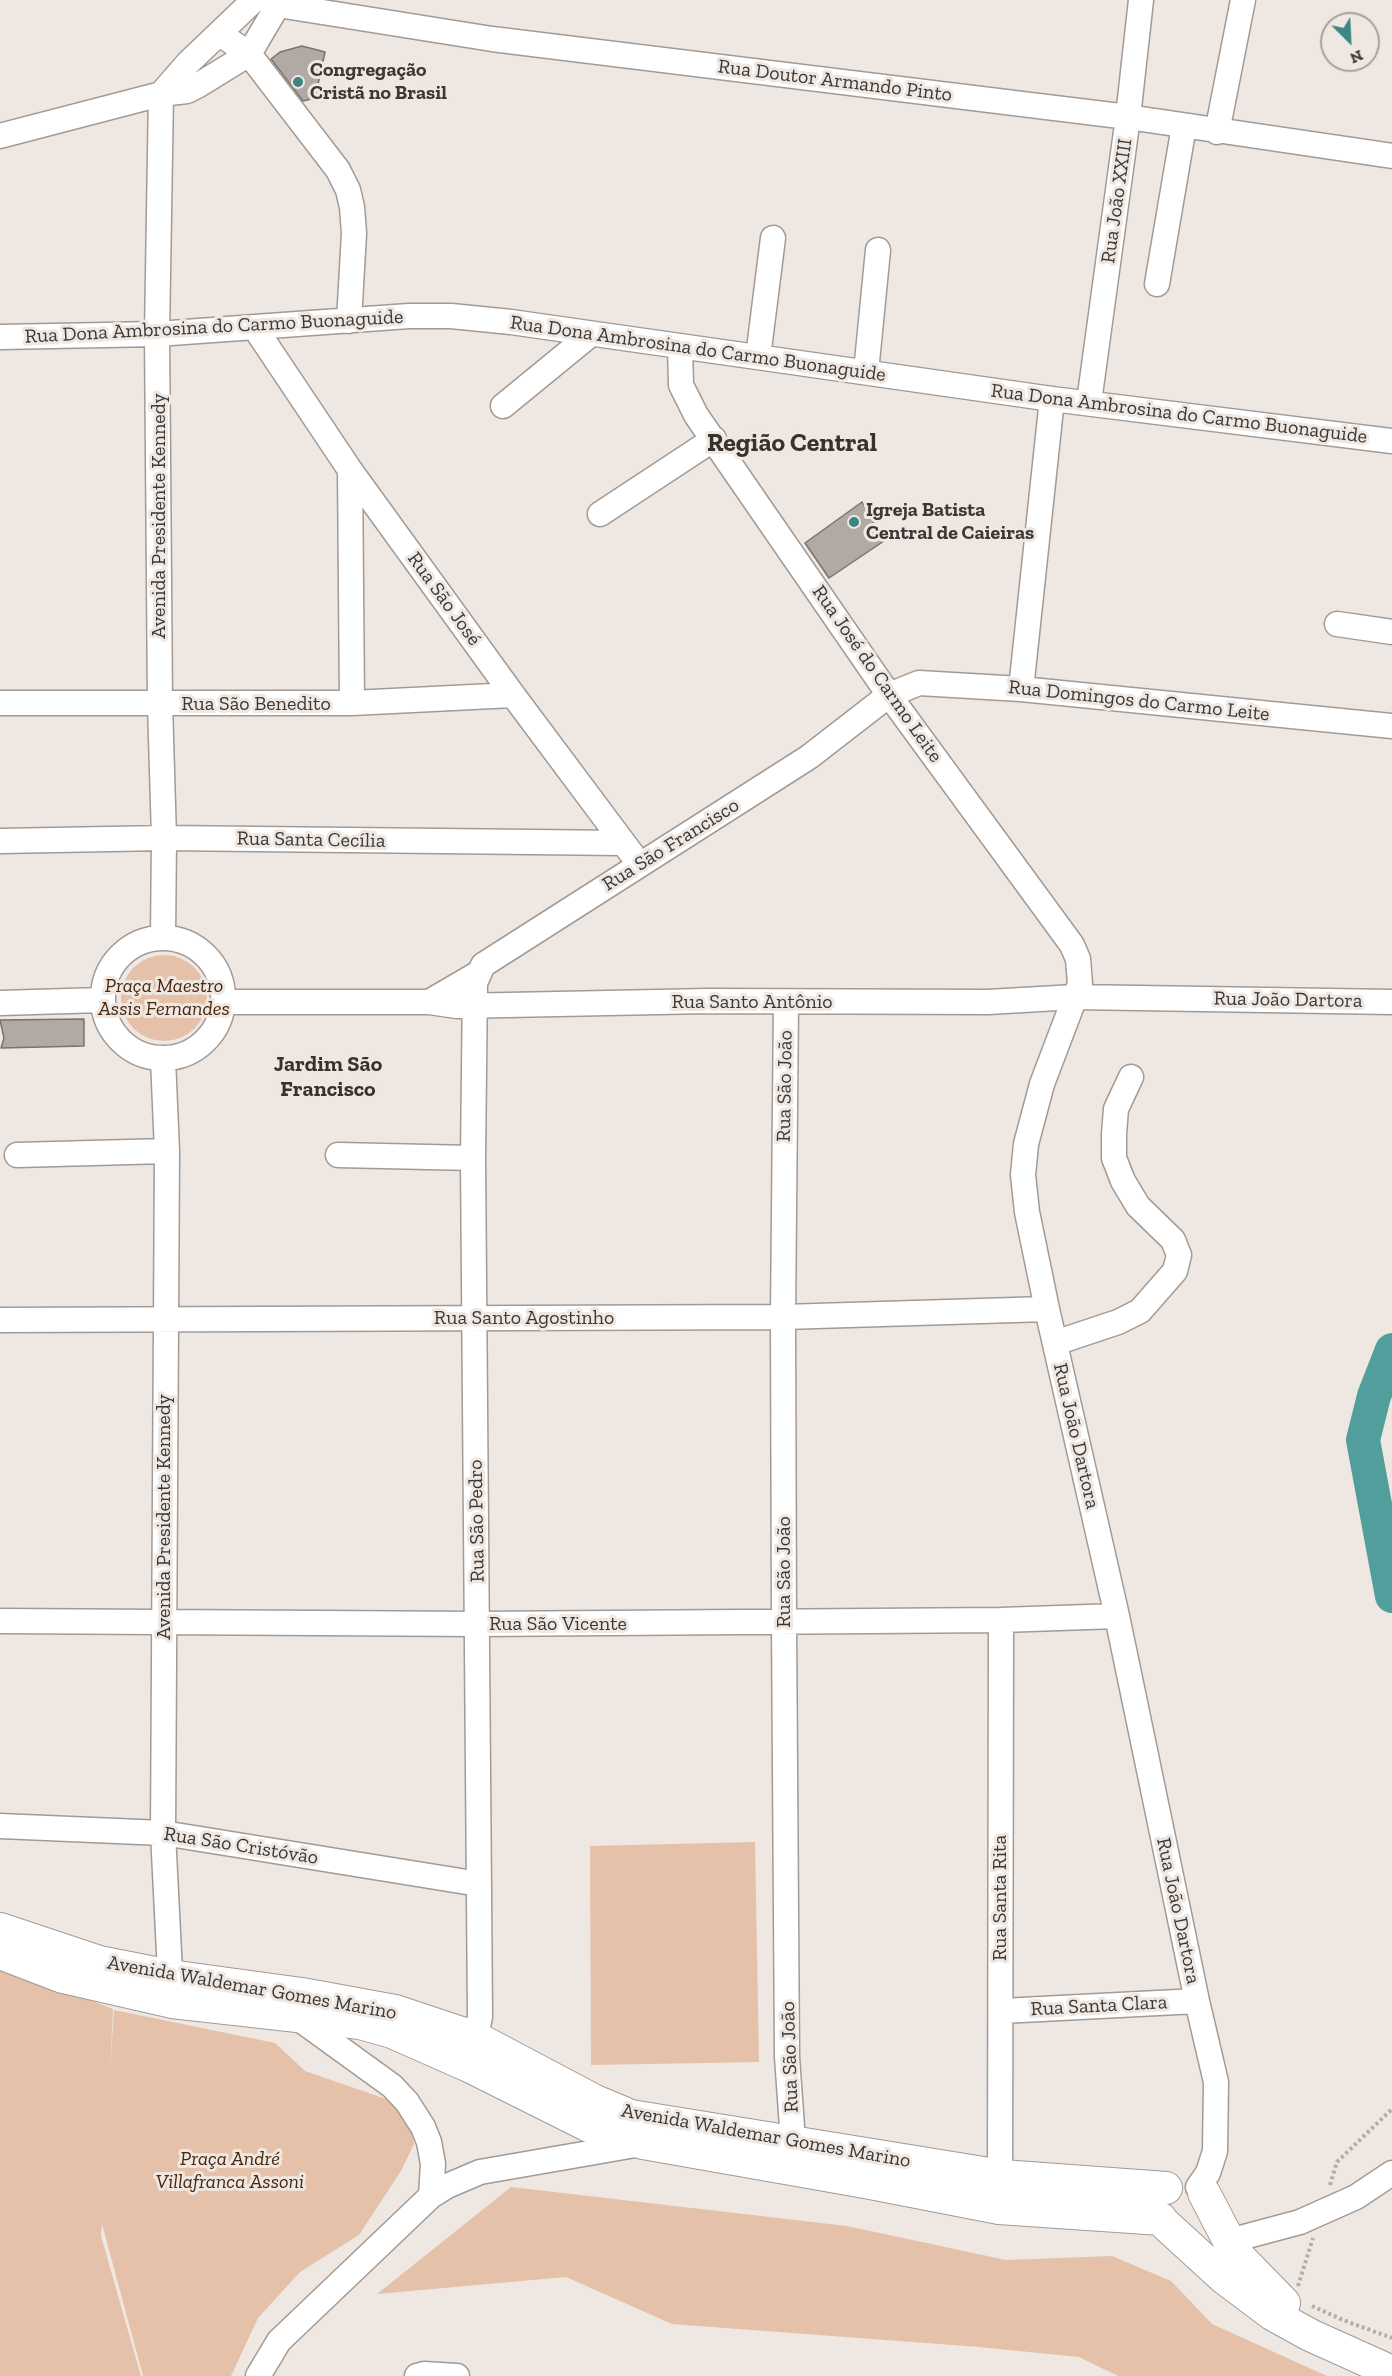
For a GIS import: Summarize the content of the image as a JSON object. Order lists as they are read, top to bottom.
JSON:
{
  "streets": {
    "main road": ["Avenida Waldemar Gomes Marino"],
    "street": [
      "Rua Doutor Armando Pinto",
      "Rua João XXIII",
      "Rua Dona Ambrosina do Carmo Buonaguide",
      "Avenida Presidente Kennedy",
      "Rua São José",
      "Rua José do Carmo Leite",
      "Rua Domingos do Carmo Leite",
      "Rua São Benedito",
      "Rua Santa Cecília",
      "Rua São Francisco",
      "Rua João Dartora",
      "Rua Santo Antônio",
      "Rua São João",
      "Rua Santo Agostinho",
      "Rua São Pedro",
      "Rua São Vicente",
      "Rua São Cristóvão",
      "Rua Santa Rita",
      "Rua Santa Clara"
    ]
  },
  "crossings": [
    ["Rua Doutor Armando Pinto", "Rua João XXIII"],
    ["Rua João XXIII", "Rua Dona Ambrosina do Carmo Buonaguide"],
    ["Rua Dona Ambrosina do Carmo Buonaguide", "Avenida Presidente Kennedy"],
    ["Rua Dona Ambrosina do Carmo Buonaguide", "Rua São José"],
    ["Rua Dona Ambrosina do Carmo Buonaguide", "Rua José do Carmo Leite"],
    ["Avenida Presidente Kennedy", "Rua São Benedito"],
    ["Avenida Presidente Kennedy", "Rua Santa Cecília"],
    ["Avenida Presidente Kennedy", "Rua Santo Antônio"],
    ["Avenida Presidente Kennedy", "Rua Santo Agostinho"],
    ["Avenida Presidente Kennedy", "Rua São Vicente"],
    ["Avenida Presidente Kennedy", "Rua São Cristóvão"],
    ["Avenida Presidente Kennedy", "Avenida Waldemar Gomes Marino"],
    ["Rua São José", "Rua São Benedito"],
    ["Rua São José", "Rua Santa Cecília"],
    ["Rua São José", "Rua São Francisco"],
    ["Rua José do Carmo Leite", "Rua Domingos do Carmo Leite"],
    ["Rua José do Carmo Leite", "Rua São Francisco"],
    ["Rua José do Carmo Leite", "Rua João Dartora"],
    ["Rua José do Carmo Leite", "Rua Santo Antônio"],
    ["Rua Domingos do Carmo Leite", "Rua São Francisco"],
    ["Rua João Dartora", "Rua Santo Antônio"],
    ["Rua João Dartora", "Rua Santo Agostinho"],
    ["Rua João Dartora", "Rua São Vicente"],
    ["Rua João Dartora", "Avenida Waldemar Gomes Marino"],
    ["Rua João Dartora", "Rua Santa Clara"],
    ["Rua Santo Antônio", "Rua São João"],
    ["Rua Santo Antônio", "Rua São Pedro"],
    ["Rua São João", "Rua Santo Agostinho"],
    ["Rua São João", "Rua São Vicente"],
    ["Rua São João", "Avenida Waldemar Gomes Marino"],
    ["Rua Santo Agostinho", "Rua São Pedro"],
    ["Rua São Pedro", "Rua São Vicente"],
    ["Rua São Pedro", "Rua São Cristóvão"],
    ["Rua São Pedro", "Avenida Waldemar Gomes Marino"],
    ["Rua São Vicente", "Rua Santa Rita"],
    ["Rua Santa Rita", "Avenida Waldemar Gomes Marino"],
    ["Rua Santa Rita", "Rua Santa Clara"]
  ],
  "districts": ["Região Central", "Jardim São Francisco"],
  "parks": ["Praça Maestro Assis Fernandes", "Praça André Villafranca Assoni"],
  "places": ["Congregação Cristã no Brasil", "Igreja Batista Central de Caieiras"],
  "north": "bottom right"
}
